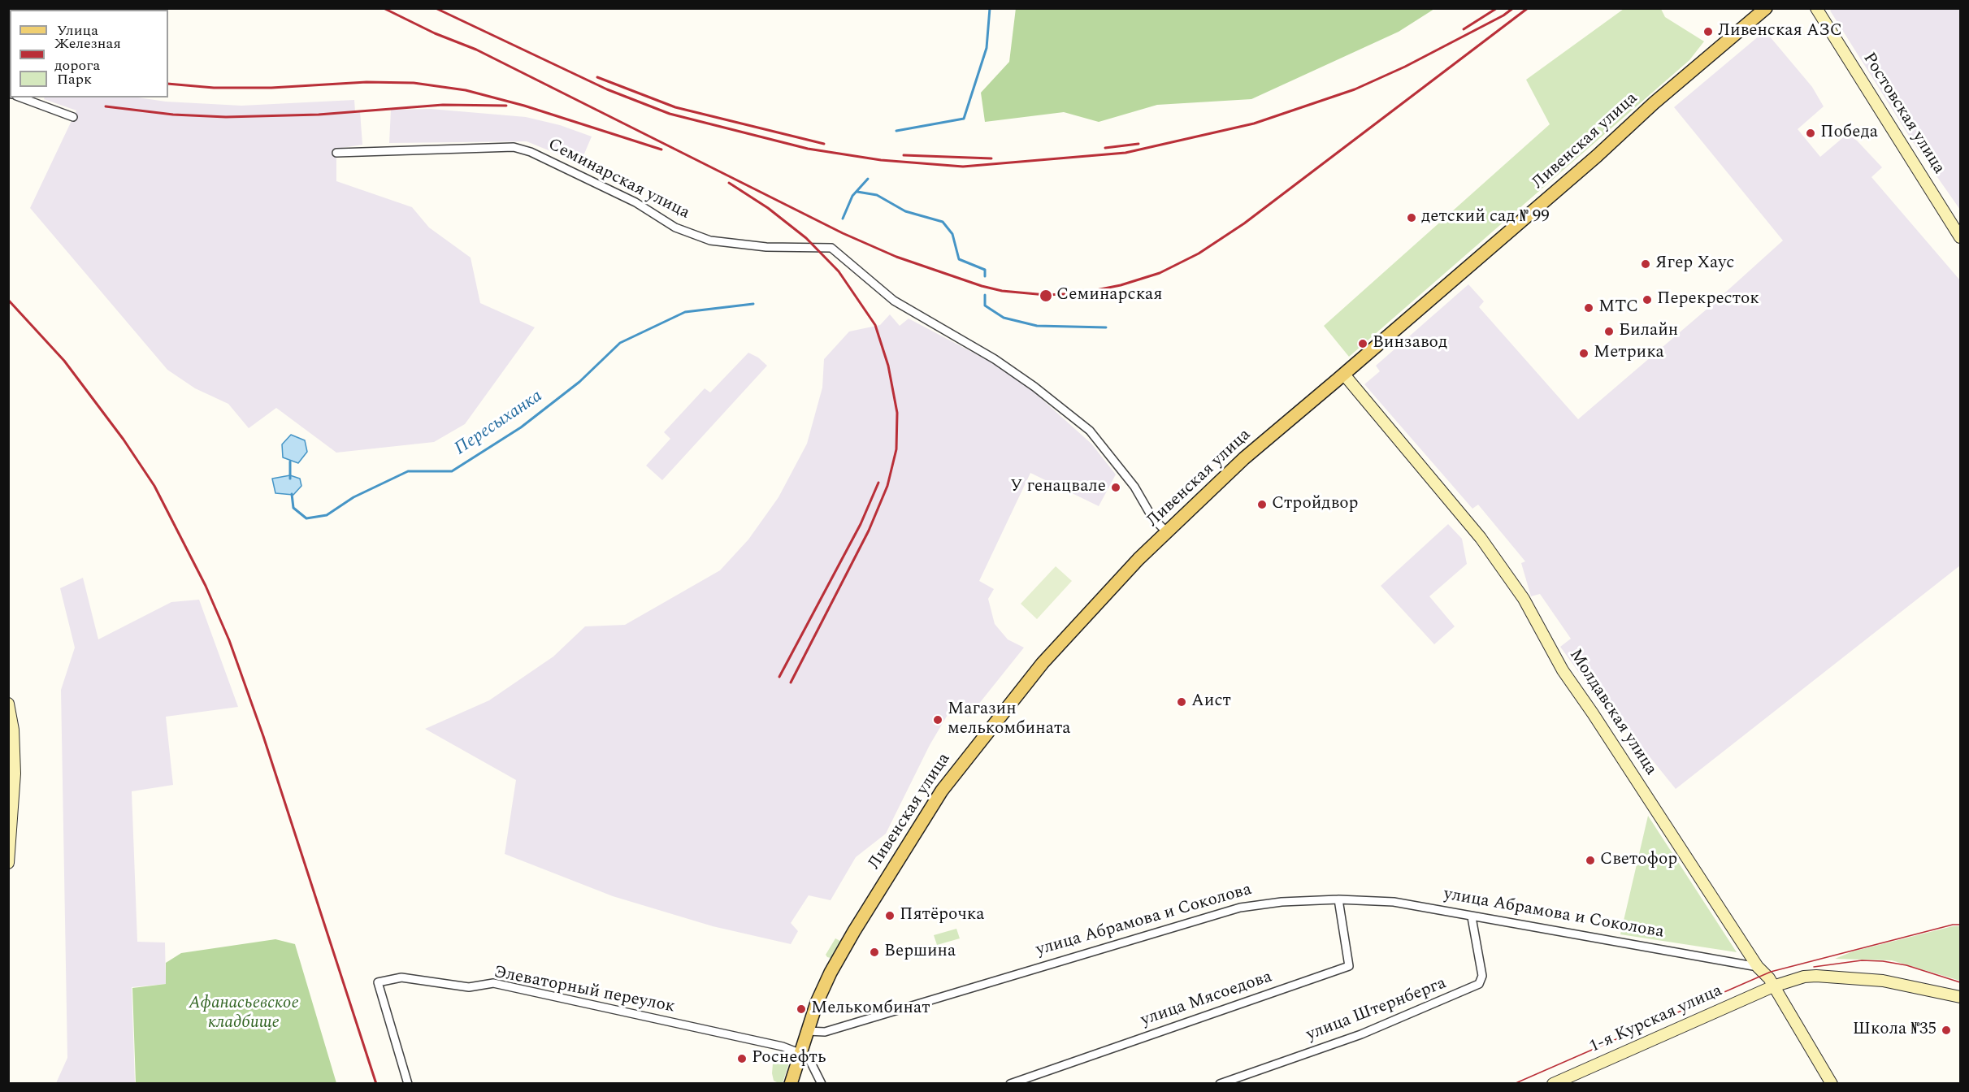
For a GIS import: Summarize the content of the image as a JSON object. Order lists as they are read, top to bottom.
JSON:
{
  "streets": {
    "main road": ["Ливенская улица"],
    "street": [
      "Ростовская улица",
      "Семинарская улица",
      "Молдавская улица",
      "улица Абрамова и Соколова",
      "Элеваторный переулок",
      "улица Мясоедова",
      "улица Штернберга",
      "1-я Курская улица"
    ]
  },
  "crossings": [
    ["Ливенская улица", "Семинарская улица"],
    ["Ливенская улица", "Молдавская улица"],
    ["Ливенская улица", "улица Абрамова и Соколова"],
    ["Ливенская улица", "Элеваторный переулок"],
    ["Молдавская улица", "улица Абрамова и Соколова"],
    ["Молдавская улица", "1-я Курская улица"],
    ["улица Абрамова и Соколова", "улица Мясоедова"],
    ["улица Абрамова и Соколова", "улица Штернберга"]
  ],
  "water": ["Пересыханка"],
  "parks": ["Афанасьевское кладбище"],
  "places": [
    "Ливенская АЗС",
    "Победа",
    "детский сад № 99",
    "Ягер Хаус",
    "Семинарская",
    "Перекресток",
    "МТС",
    "Билайн",
    "Винзавод",
    "Метрика",
    "У генацвале",
    "Стройдвор",
    "Аист",
    "Магазин мелькомбината",
    "Светофор",
    "Пятёрочка",
    "Вершина",
    "Мелькомбинат",
    "Школа №35",
    "Роснефть"
  ],
  "legend": ["Улица", "Железная дорога", "Парк"]
}
